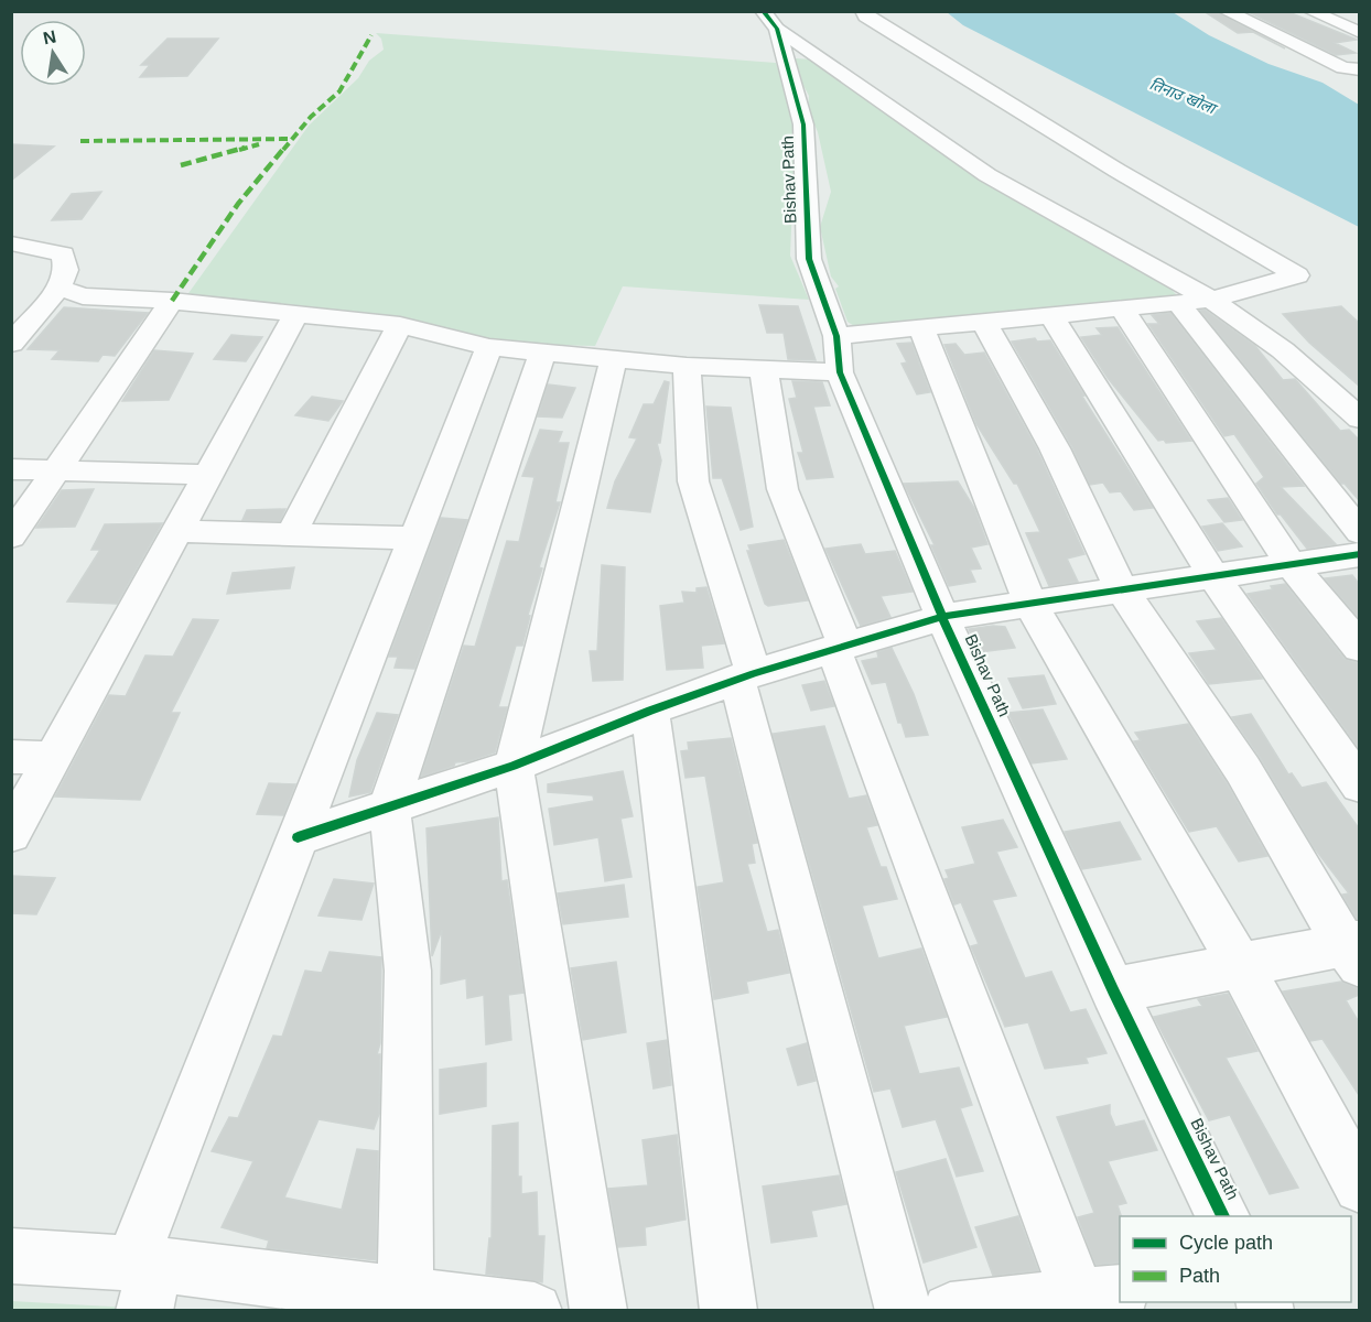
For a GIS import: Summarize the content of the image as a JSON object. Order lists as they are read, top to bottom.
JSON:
{
  "streets": {
    "street": ["Bishav Path"]
  },
  "water": ["तिनाउ खोला"],
  "legend": ["Cycle path", "Path"],
  "north": "top"
}
